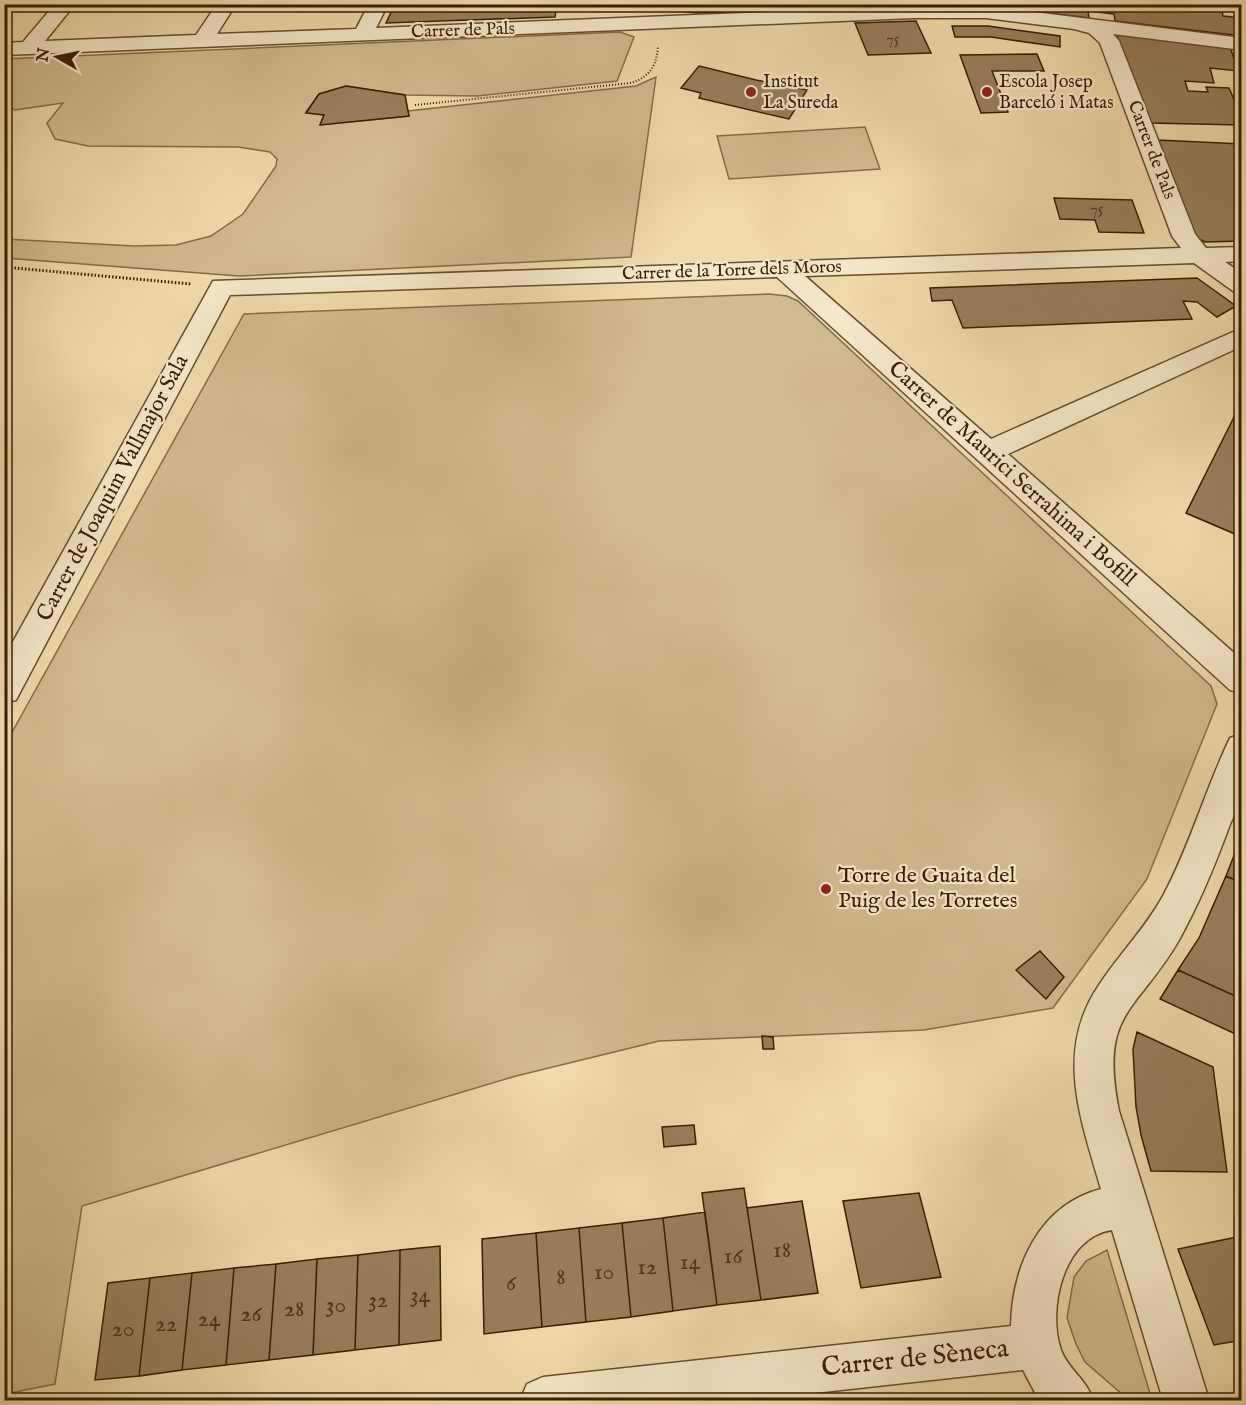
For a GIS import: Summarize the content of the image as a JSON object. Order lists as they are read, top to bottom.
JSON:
{
  "streets": {
    "street": [
      "Carrer de Pals",
      "Carrer de la Torre dels Moros",
      "Carrer de Maurici Serrahima i Bofill",
      "Carrer de Joaquim Vallmajor Sala",
      "Carrer de Sèneca"
    ]
  },
  "crossings": [
    ["Carrer de Pals", "Carrer de la Torre dels Moros"],
    ["Carrer de la Torre dels Moros", "Carrer de Maurici Serrahima i Bofill"],
    ["Carrer de la Torre dels Moros", "Carrer de Joaquim Vallmajor Sala"]
  ],
  "places": ["Institut La Sureda", "Escola Josep Barceló i Matas", "Torre de Guaita del Puig de les Torretes"],
  "house_numbers": [
    "75",
    "75",
    "18",
    "16",
    "14",
    "12",
    "10",
    "8",
    "6",
    "34",
    "32",
    "30",
    "28",
    "26",
    "24",
    "22",
    "20"
  ],
  "north": "left"
}
